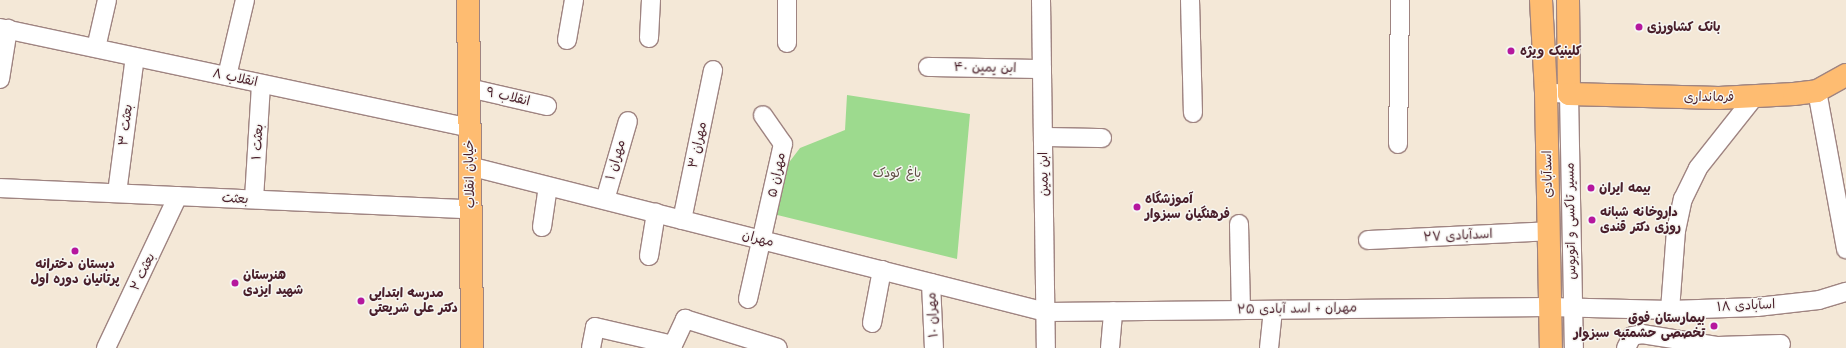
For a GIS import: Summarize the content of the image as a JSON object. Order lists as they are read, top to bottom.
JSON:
{
  "streets": {
    "main road": ["فرمانداری", "خیابان انقلاب", "اسدآبادی"],
    "street": [
      "ابن یمین ۴۰",
      "انقلاب ۸",
      "انقلاب ۹",
      "بعثت ۳",
      "بعثت ۱",
      "مهران ۳",
      "مهران ۱",
      "ابن یمین",
      "مهران ۵",
      "بعثت",
      "مسیر تاکسی و اتوبوس",
      "اسدآبادی ۲۷",
      "مهران",
      "بعثت ۲",
      "اسآبادی ۱۸",
      "مهران + اسد آبادی ۲۵",
      "مهران ۱۰"
    ]
  },
  "crossings": [
    ["ابن یمین ۴۰", "ابن یمین"],
    ["انقلاب ۸", "بعثت ۳"],
    ["انقلاب ۸", "بعثت ۱"],
    ["انقلاب ۸", "خیابان انقلاب"],
    ["انقلاب ۹", "خیابان انقلاب"],
    ["فرمانداری", "مسیر تاکسی و اتوبوس"],
    ["بعثت ۳", "بعثت"],
    ["بعثت ۱", "بعثت"],
    ["مهران ۳", "مهران"],
    ["مهران ۱", "مهران"],
    ["خیابان انقلاب", "بعثت"],
    ["خیابان انقلاب", "مهران"],
    ["ابن یمین", "مهران"],
    ["ابن یمین", "مهران + اسد آبادی ۲۵"],
    ["اسدآبادی", "اسدآبادی ۲۷"],
    ["اسدآبادی", "اسآبادی ۱۸"],
    ["اسدآبادی", "مهران + اسد آبادی ۲۵"],
    ["مهران ۵", "مهران"],
    ["بعثت", "بعثت ۲"],
    ["مسیر تاکسی و اتوبوس", "اسآبادی ۱۸"],
    ["مهران", "مهران + اسد آبادی ۲۵"],
    ["مهران", "مهران ۱۰"],
    ["اسآبادی ۱۸", "مهران + اسد آبادی ۲۵"]
  ],
  "parks": ["باغ کودک"],
  "places": [
    "بانک کشاورزی",
    "کلینیک ویژه",
    "بیمه ایران",
    "آموزشگاه فرهنگیان سبزوار",
    "داروخانه شبانه روزی دکتر قندی",
    "دبستان دخترانه پرتانیان دوره اول",
    "هنرستان شهید ایزدی",
    "مدرسه ابتدایی دکتر علی شریعتی",
    "بیمارستان فوق تخصصی حشمتیه سبزوار"
  ]
}
